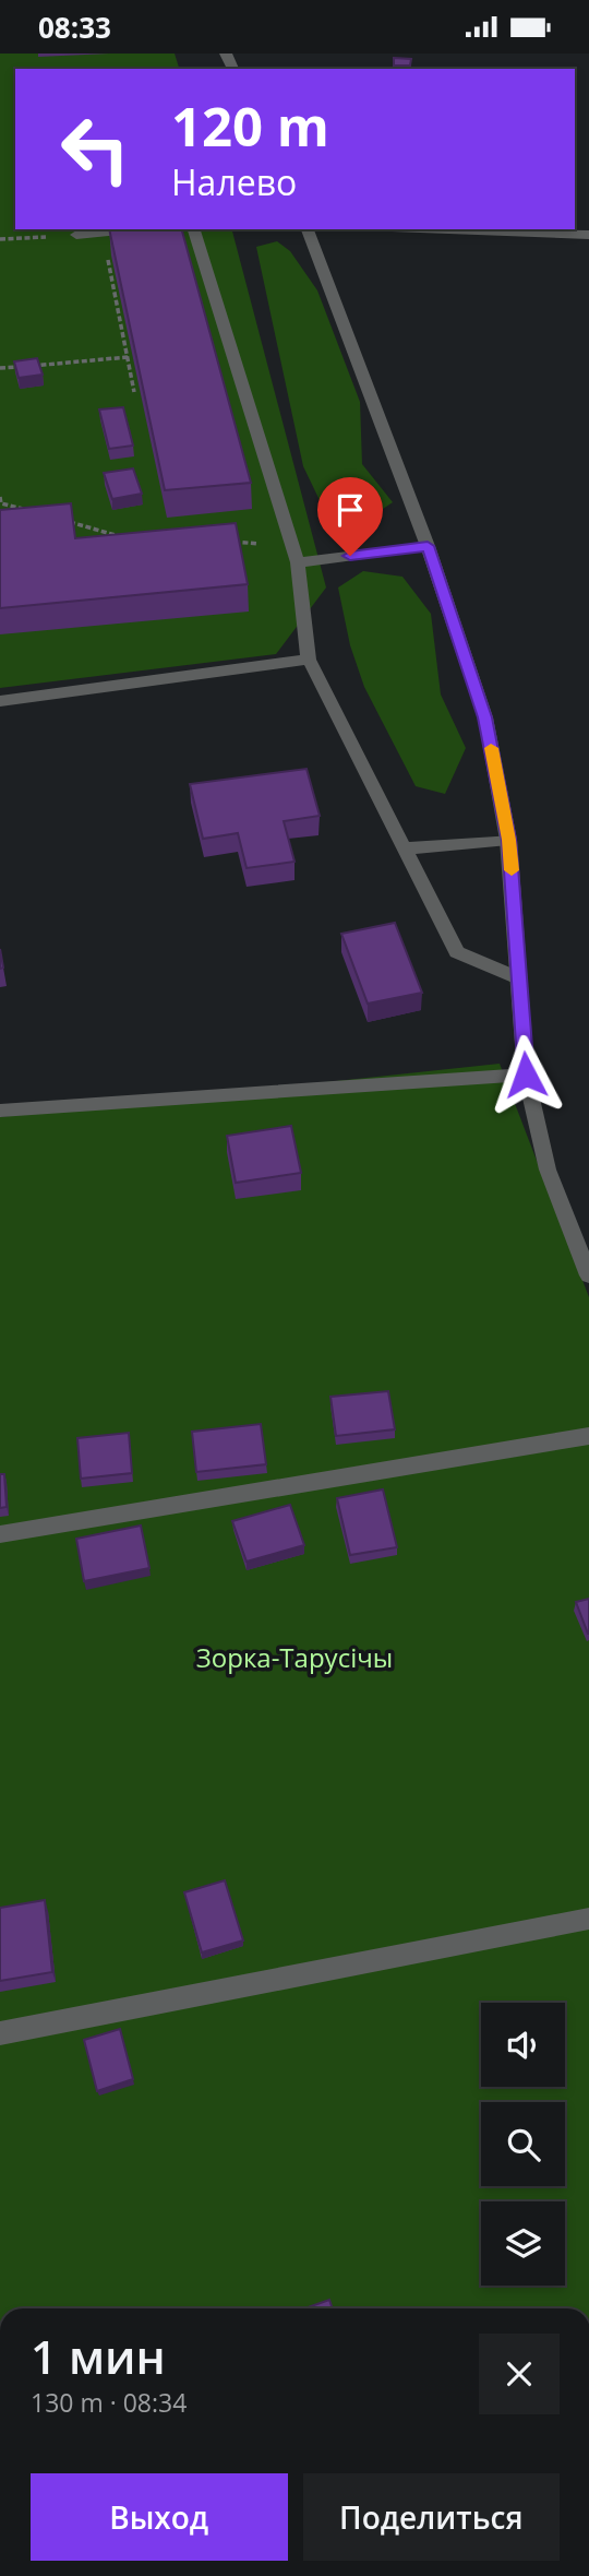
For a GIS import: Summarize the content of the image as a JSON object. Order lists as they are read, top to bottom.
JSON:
{
  "parks": ["Зорка-Тарусічы"],
  "page": {
    "status": "08:33",
    "turn": ["120 m", "Налево"],
    "heading": ["1 мин", "130 m · 08:34"],
    "buttons": ["Выход", "Поделиться"]
  }
}
